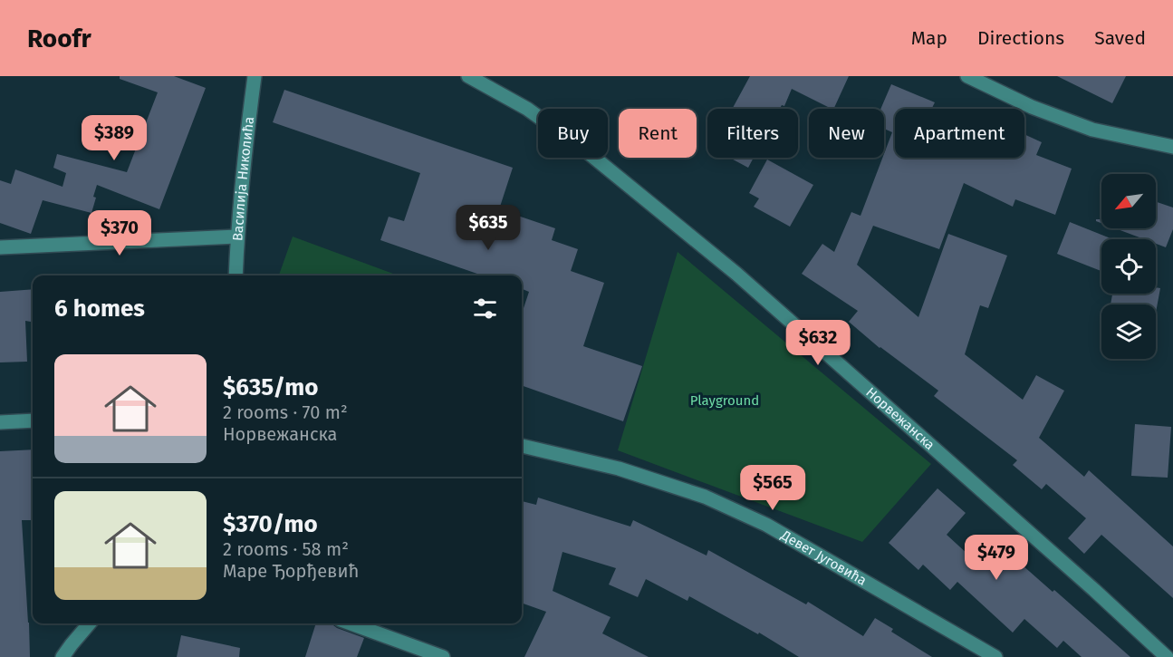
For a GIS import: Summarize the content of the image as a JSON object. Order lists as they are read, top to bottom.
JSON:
{
  "streets": {
    "street": ["Василија Николића", "Норвежанска", "Девет Југовића"]
  },
  "parks": ["Playground"],
  "north": "bottom left",
  "page": {
    "header": "Roofr",
    "nav": ["Map", "Directions", "Saved"],
    "chip": [
      "Buy",
      "Rent",
      "Filters",
      "New",
      "Apartment"
    ],
    "price": [
      "$389",
      "$635",
      "$370",
      "$632",
      "$565",
      "$479"
    ],
    "heading": "6 homes",
    "list": [
      {
        "name": "$635/mo",
        "note": "2 rooms · 70 m² · Норвежанска"
      },
      {
        "name": "$370/mo",
        "note": "2 rooms · 58 m² · Маре Ђорђевић"
      }
    ]
  }
}
